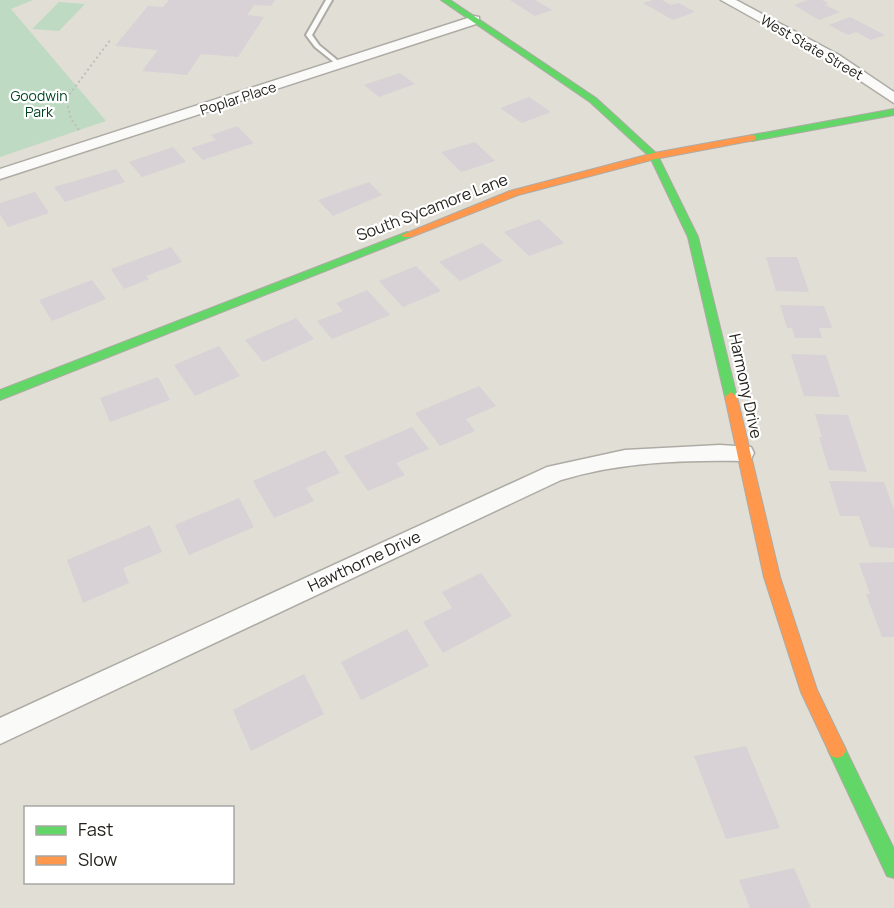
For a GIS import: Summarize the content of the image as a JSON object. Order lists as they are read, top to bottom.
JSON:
{
  "streets": {
    "street": [
      "West State Street",
      "Poplar Place",
      "South Sycamore Lane",
      "Harmony Drive",
      "Hawthorne Drive"
    ]
  },
  "crossings": [
    ["Poplar Place", "Harmony Drive"],
    ["South Sycamore Lane", "Harmony Drive"],
    ["Harmony Drive", "Hawthorne Drive"]
  ],
  "parks": ["Goodwin Park"],
  "legend": ["Fast", "Slow"]
}
